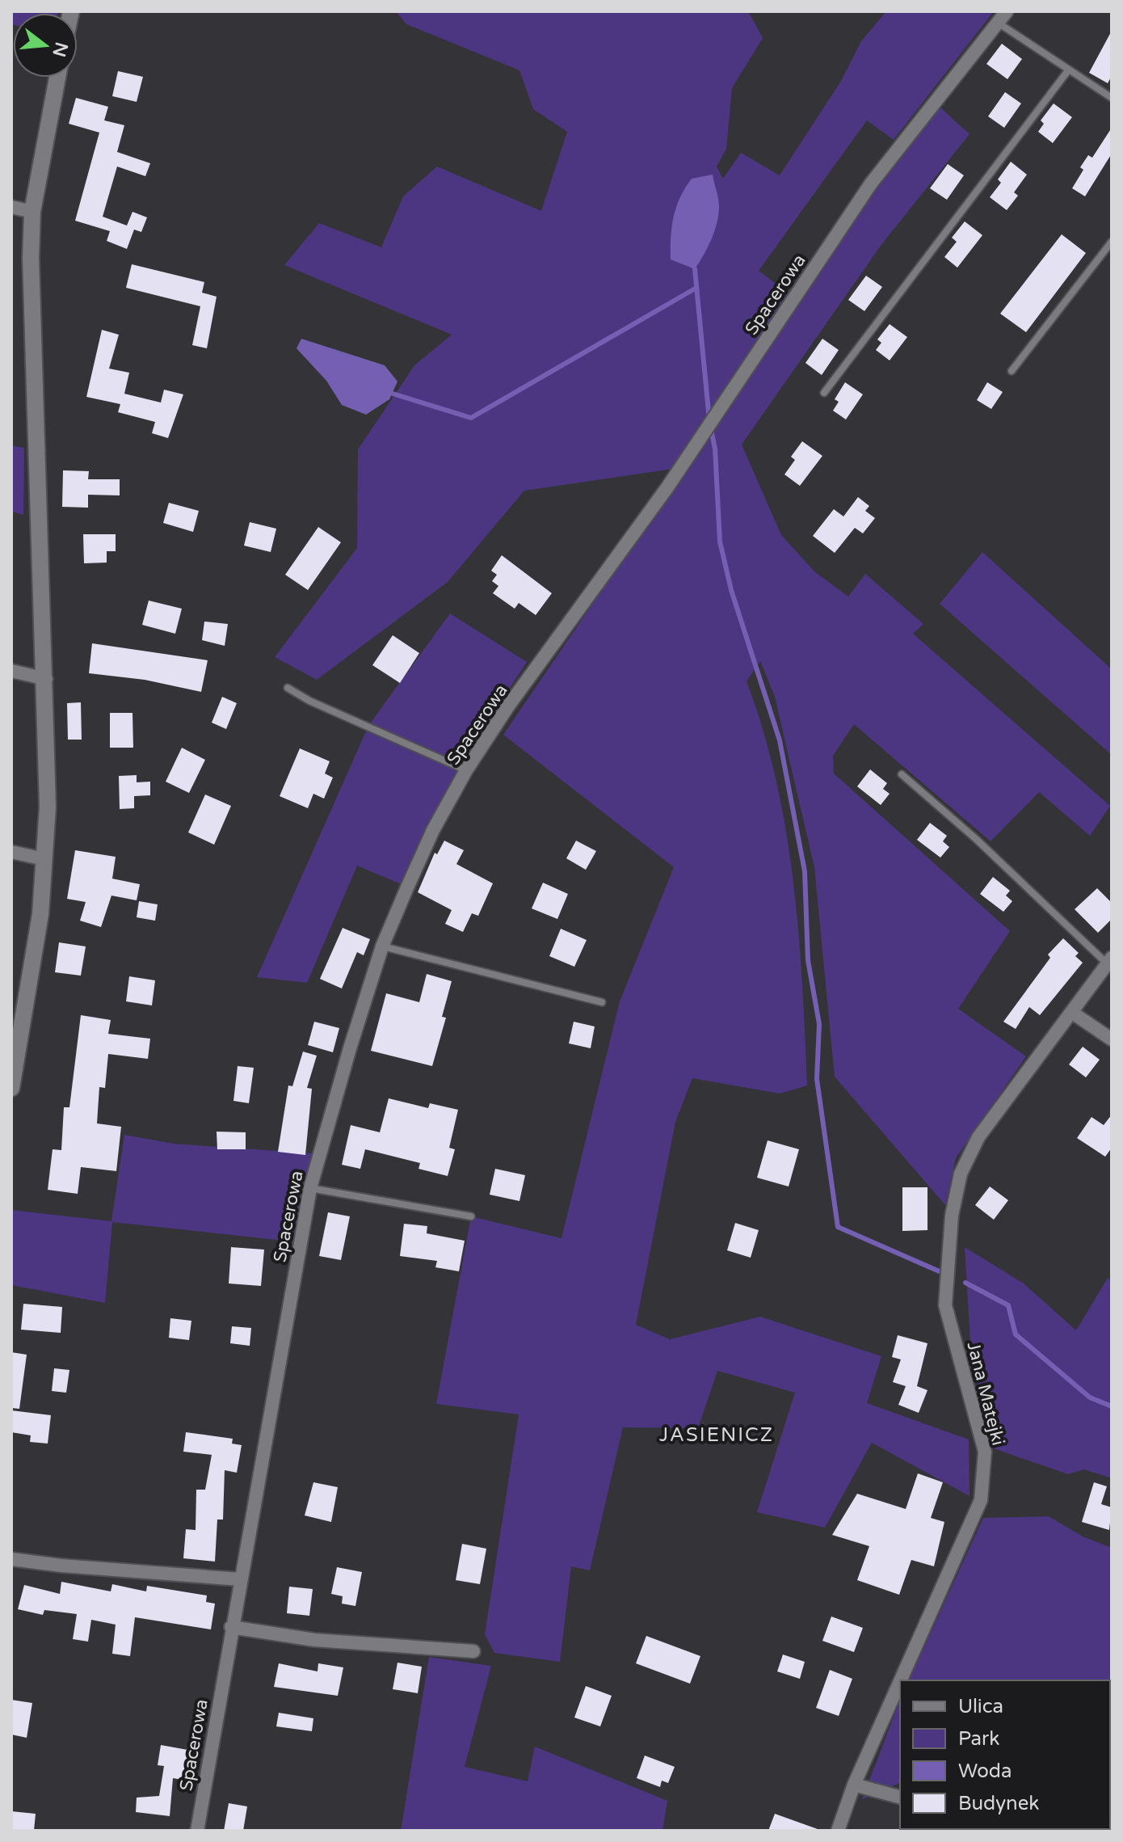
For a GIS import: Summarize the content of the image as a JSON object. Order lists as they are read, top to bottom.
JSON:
{
  "streets": {
    "street": ["Spacerowa", "Jana Matejki"]
  },
  "districts": ["JASIENICZ"],
  "legend": [
    "Ulica",
    "Park",
    "Woda",
    "Budynek"
  ],
  "north": "right"
}
